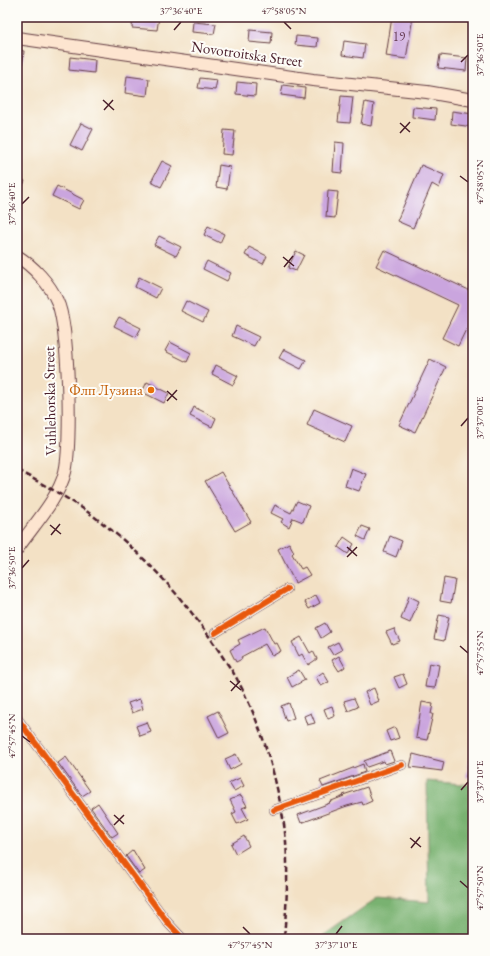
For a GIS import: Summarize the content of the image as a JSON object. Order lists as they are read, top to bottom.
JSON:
{
  "streets": {
    "main road": ["Novotroitska Street", "Vuhlehorska Street"]
  },
  "places": ["Флп Лузина"],
  "house_numbers": ["19"],
  "coordinates": [
    "37°36'40\"E",
    "47°58'05\"N",
    "37°36'50\"E",
    "37°37'00\"E",
    "47°57'55\"N",
    "47°57'45\"N",
    "37°37'10\"E",
    "47°57'50\"N"
  ]
}
